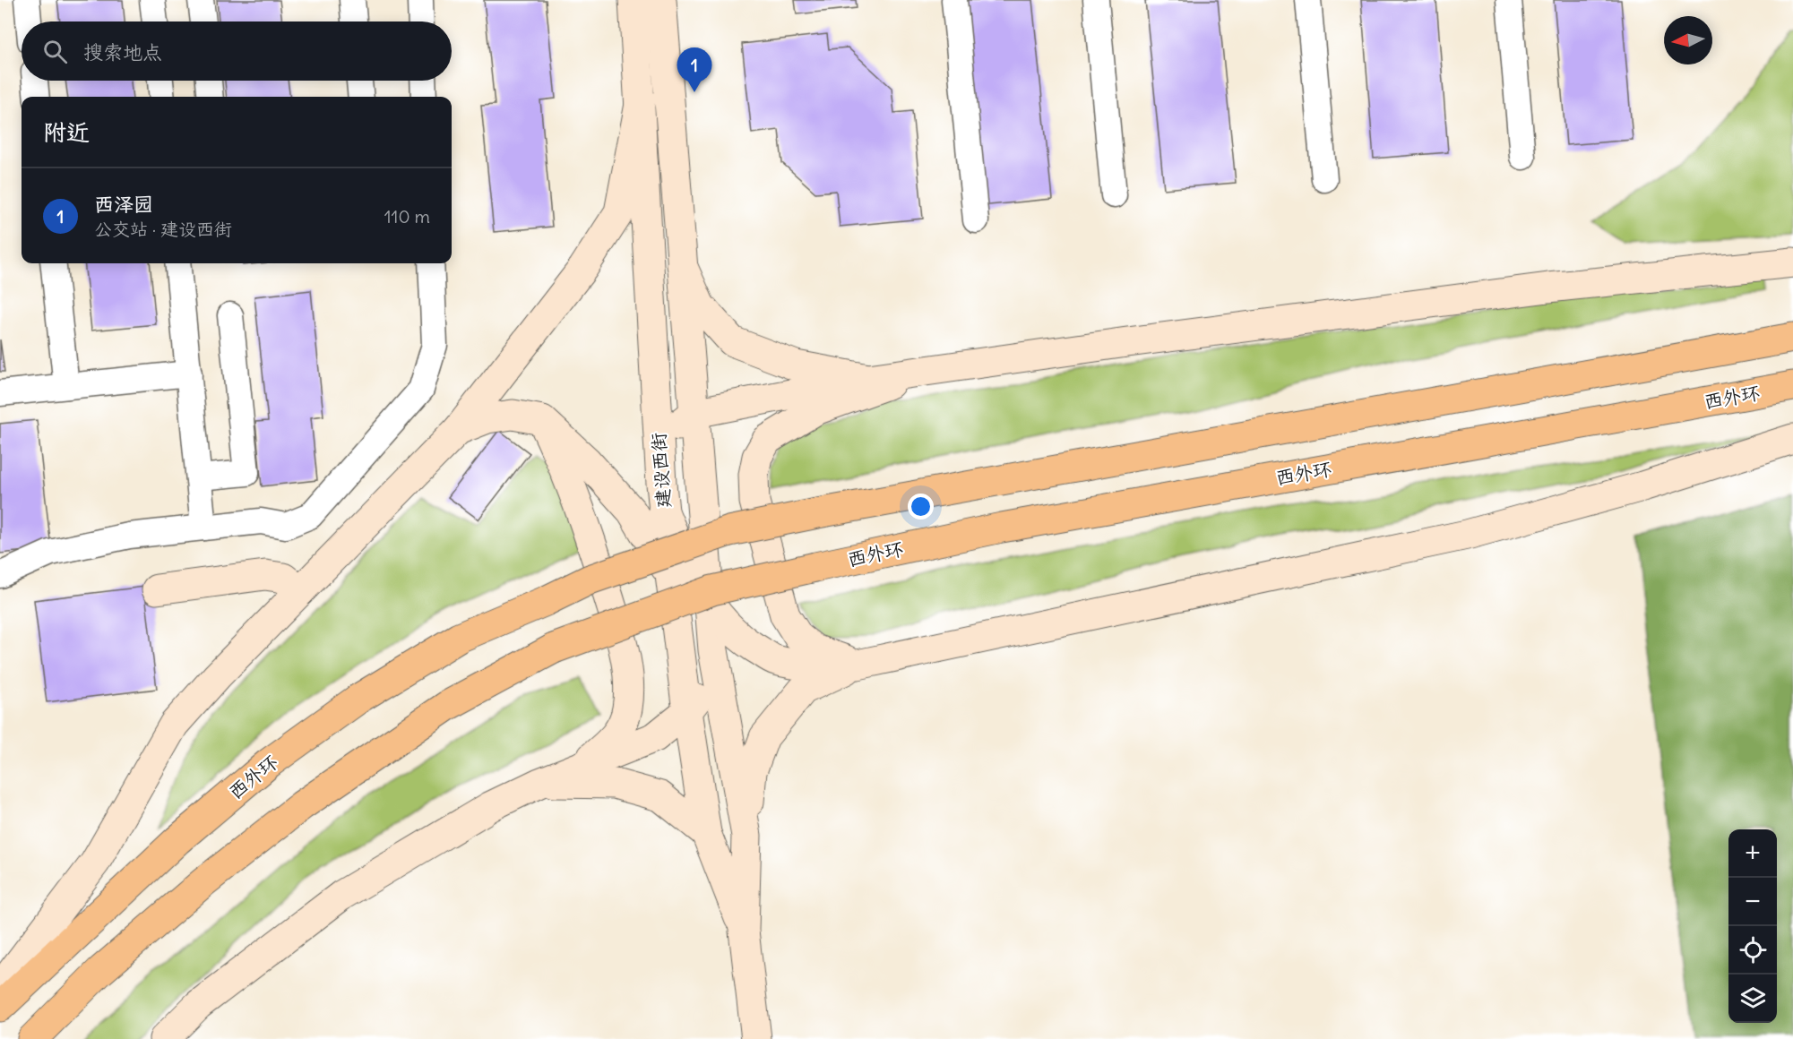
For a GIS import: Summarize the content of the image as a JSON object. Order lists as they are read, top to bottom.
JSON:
{
  "streets": {
    "highway": ["西外环"],
    "main road": ["建设西街"]
  },
  "north": "left",
  "page": {
    "search": "搜索地点",
    "pins": "1",
    "heading": "附近",
    "list": [
      {
        "mark": "1",
        "name": "西泽园",
        "note": "公交站 · 建设西街",
        "value": "110 m"
      }
    ],
    "map_buttons": ["+", "−"]
  }
}
